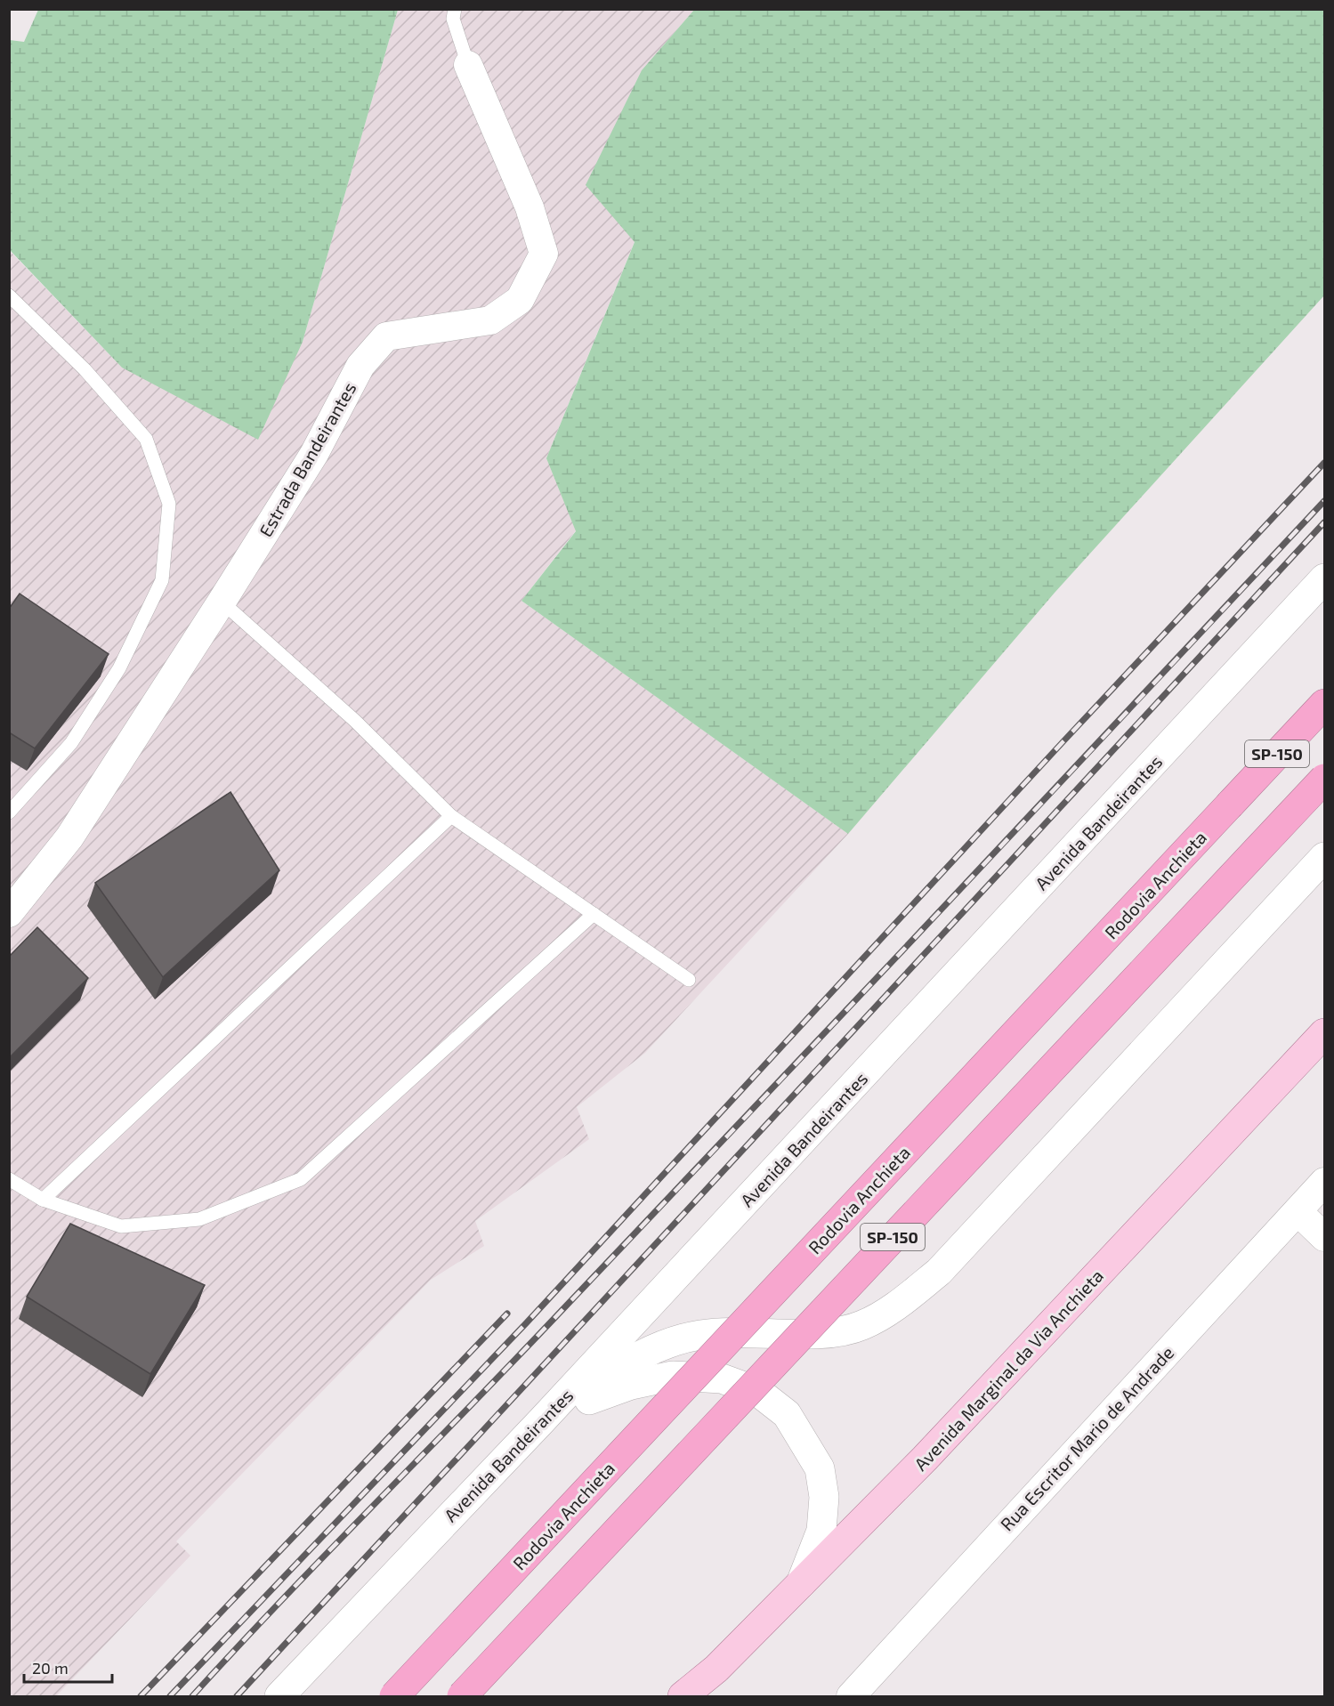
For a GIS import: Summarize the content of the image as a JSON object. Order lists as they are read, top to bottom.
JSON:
{
  "streets": {
    "highway": ["SP-150", "Rodovia Anchieta"],
    "main road": ["Avenida Bandeirantes", "Avenida Marginal da Via Anchieta"],
    "street": ["Estrada Bandeirantes", "Rua Escritor Mario de Andrade"]
  },
  "scale_bar": "20 m"
}
